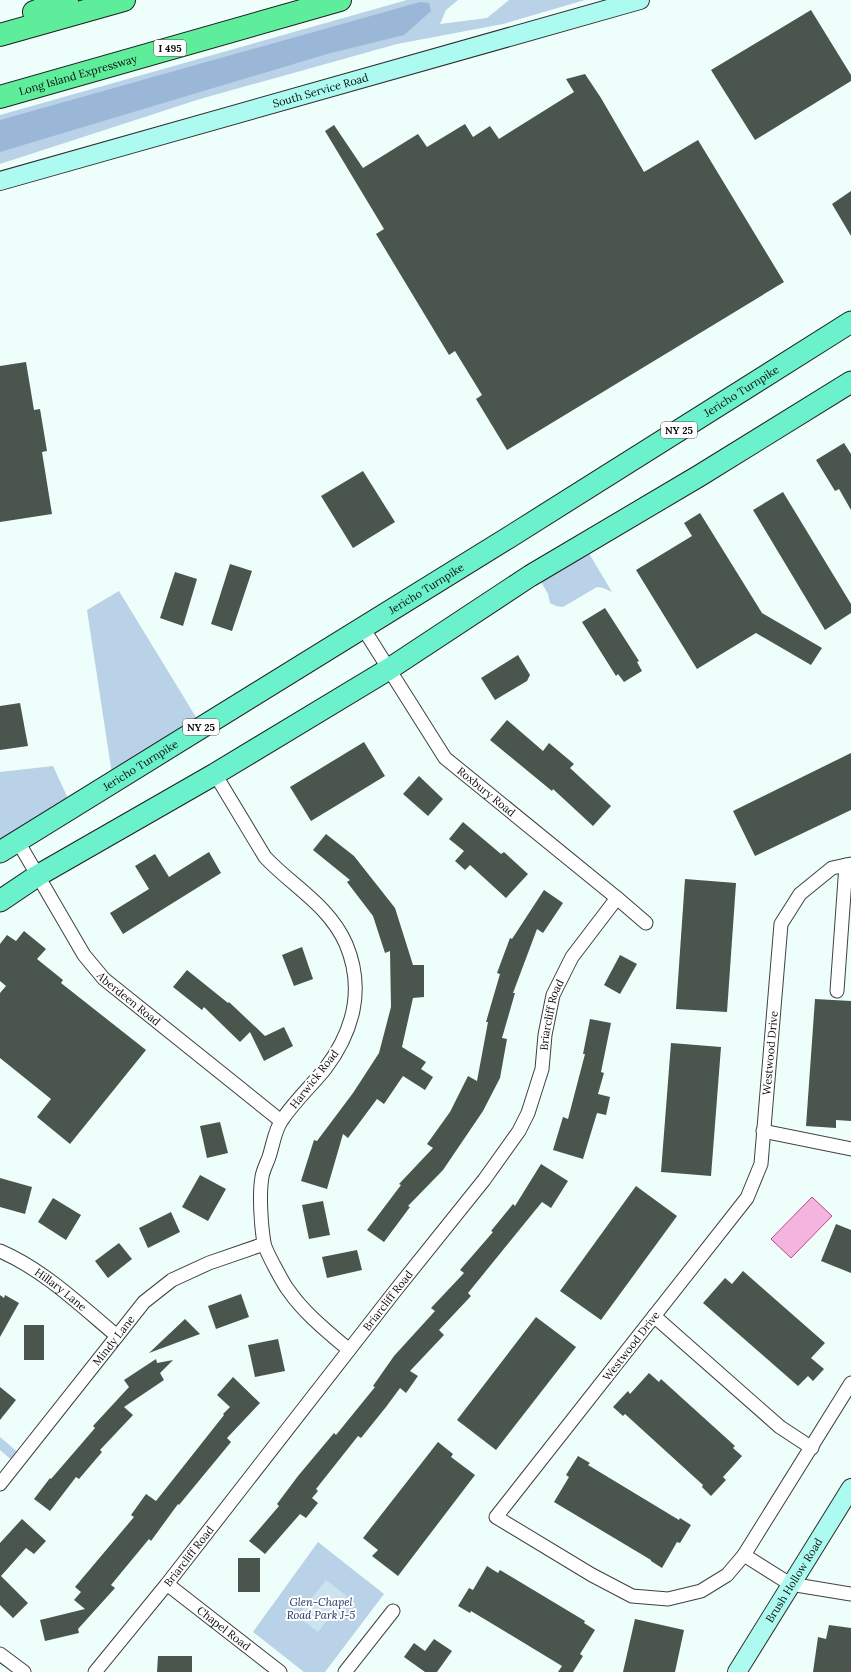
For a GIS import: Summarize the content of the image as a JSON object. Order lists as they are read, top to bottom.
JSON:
{
  "streets": {
    "highway": ["I 495", "Long Island Expressway"],
    "main road": [
      "South Service Road",
      "Jericho Turnpike",
      "NY 25",
      "Brush Hollow Road"
    ],
    "street": [
      "Roxbury Road",
      "Aberdeen Road",
      "Briarcliff Road",
      "Westwood Drive",
      "Harwick Road",
      "Hillary Lane",
      "Mindy Lane",
      "Chapel Road"
    ]
  },
  "crossings": [
    ["Jericho Turnpike", "Roxbury Road"],
    ["Jericho Turnpike", "Aberdeen Road"],
    ["Roxbury Road", "Briarcliff Road"],
    ["Aberdeen Road", "Harwick Road"],
    ["Briarcliff Road", "Harwick Road"],
    ["Briarcliff Road", "Chapel Road"],
    ["Harwick Road", "Mindy Lane"],
    ["Hillary Lane", "Mindy Lane"]
  ],
  "parks": ["Glen-Chapel Road Park J-5"]
}
